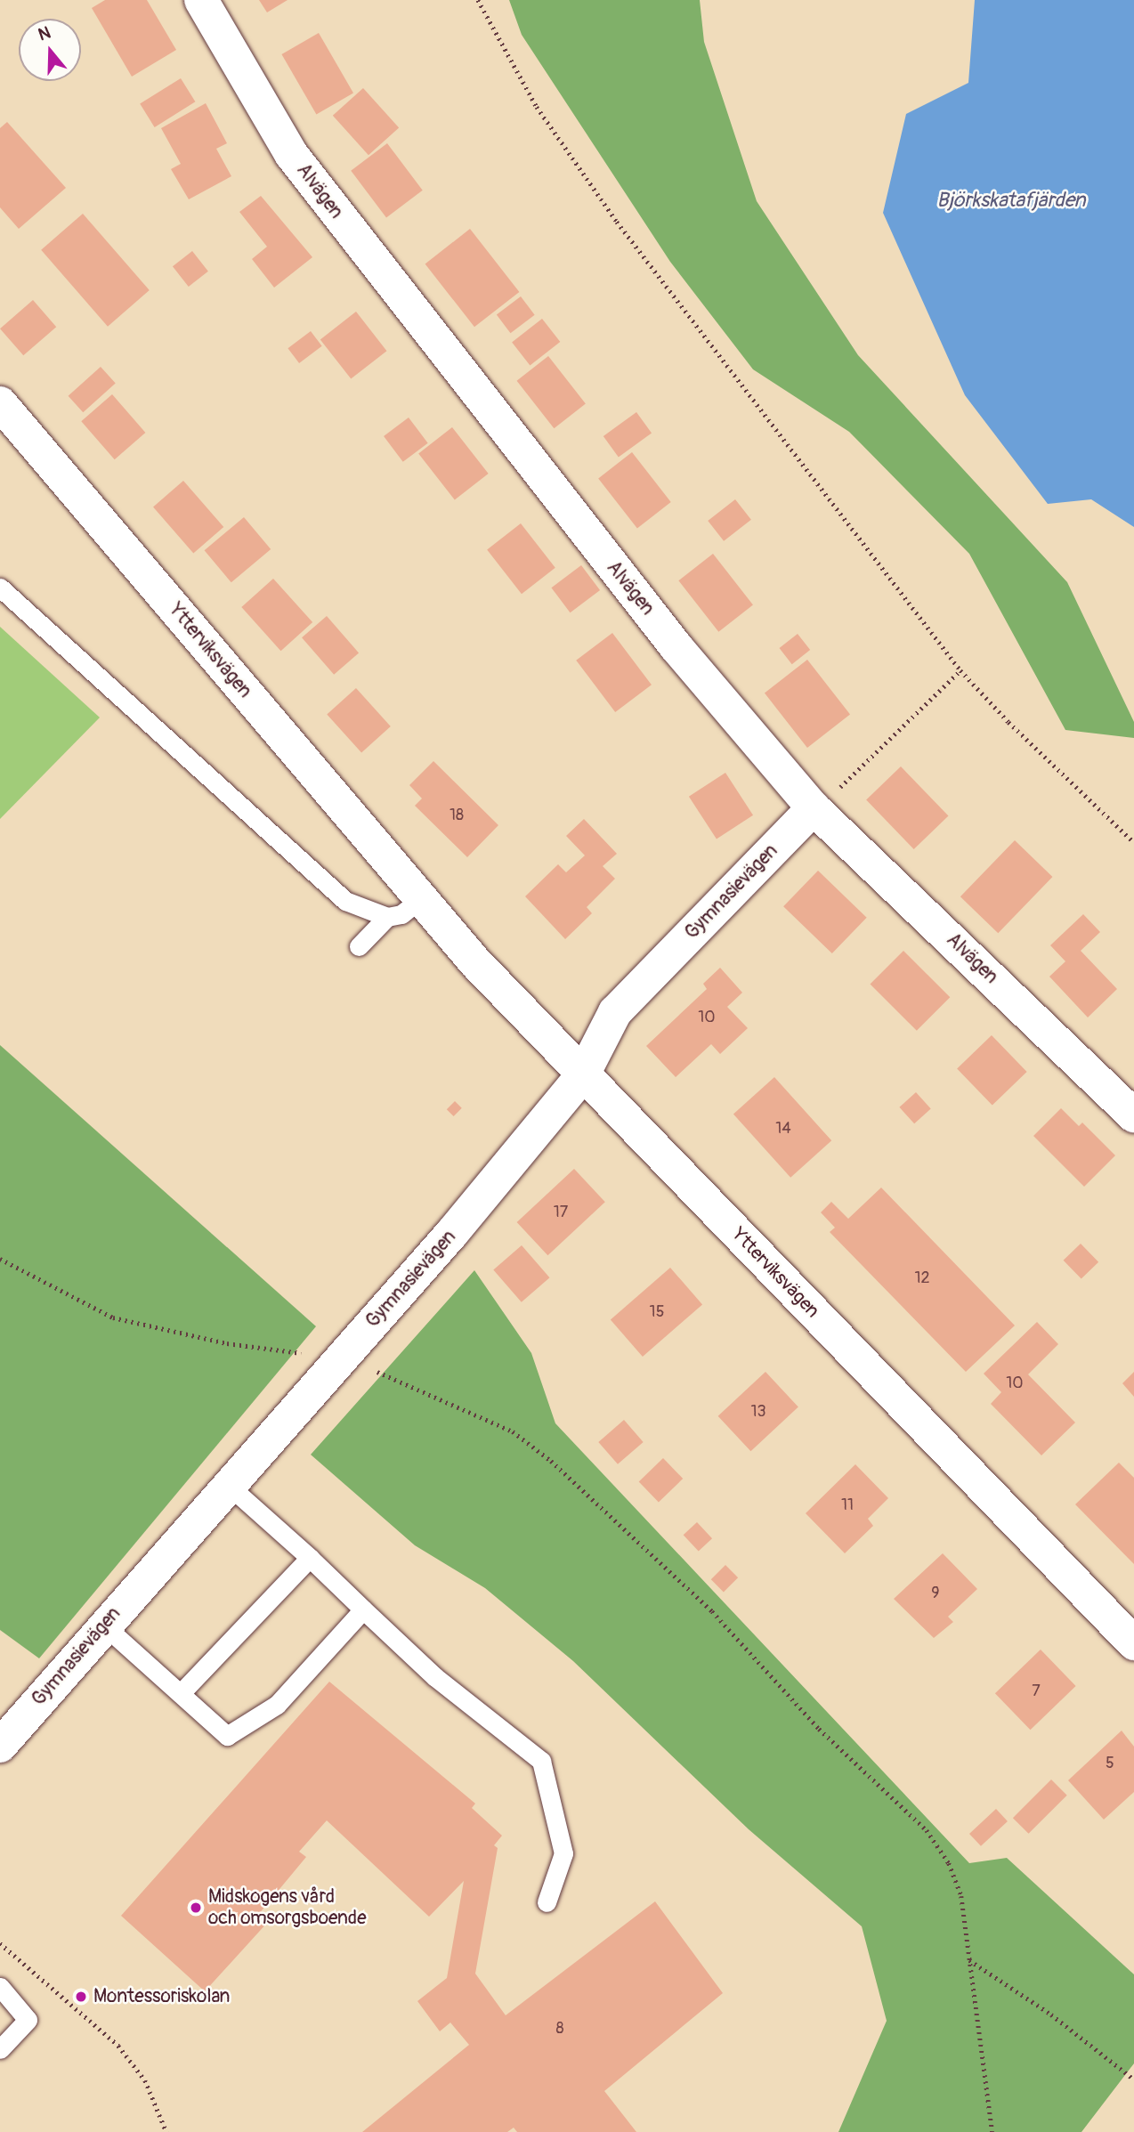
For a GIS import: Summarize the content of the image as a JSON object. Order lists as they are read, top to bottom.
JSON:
{
  "streets": {
    "street": ["Alvägen", "Ytterviksvägen", "Gymnasievägen"]
  },
  "crossings": [
    ["Alvägen", "Gymnasievägen"],
    ["Ytterviksvägen", "Gymnasievägen"]
  ],
  "water": ["Björkskatafjärden"],
  "places": ["Midskogens vård och omsorgsboende", "Montessoriskolan"],
  "house_numbers": [
    "18",
    "10",
    "14",
    "17",
    "12",
    "15",
    "10",
    "13",
    "11",
    "9",
    "7",
    "5",
    "8"
  ],
  "north": "top"
}
